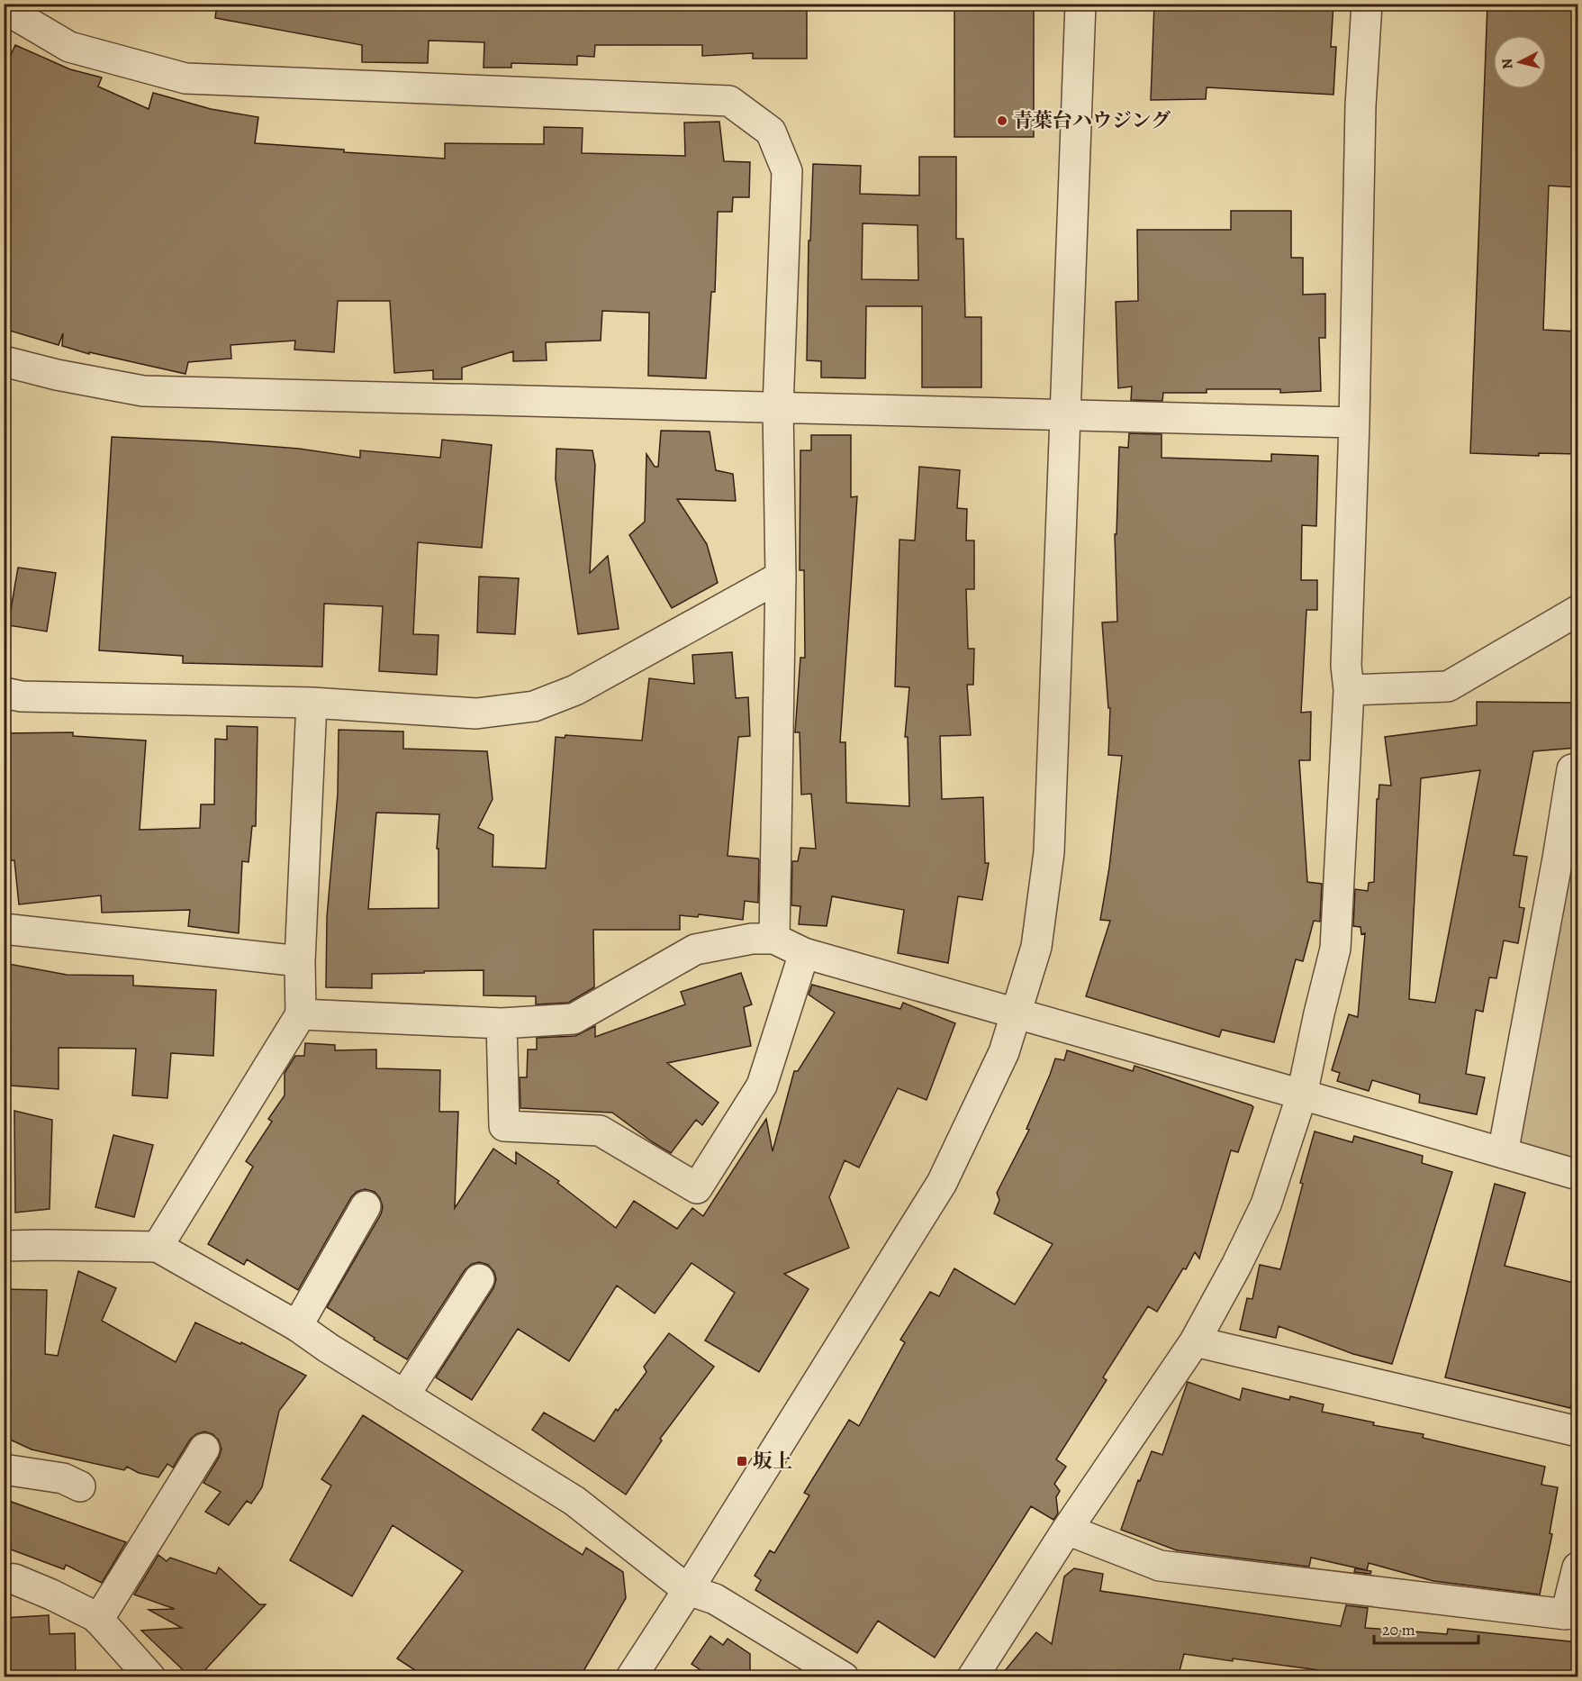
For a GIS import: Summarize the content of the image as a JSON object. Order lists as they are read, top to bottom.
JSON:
{
  "places": {
    "other": ["青葉台ハウジング"],
    "transit": ["坂上"]
  },
  "scale_bar": "20 m",
  "north": "left"
}
